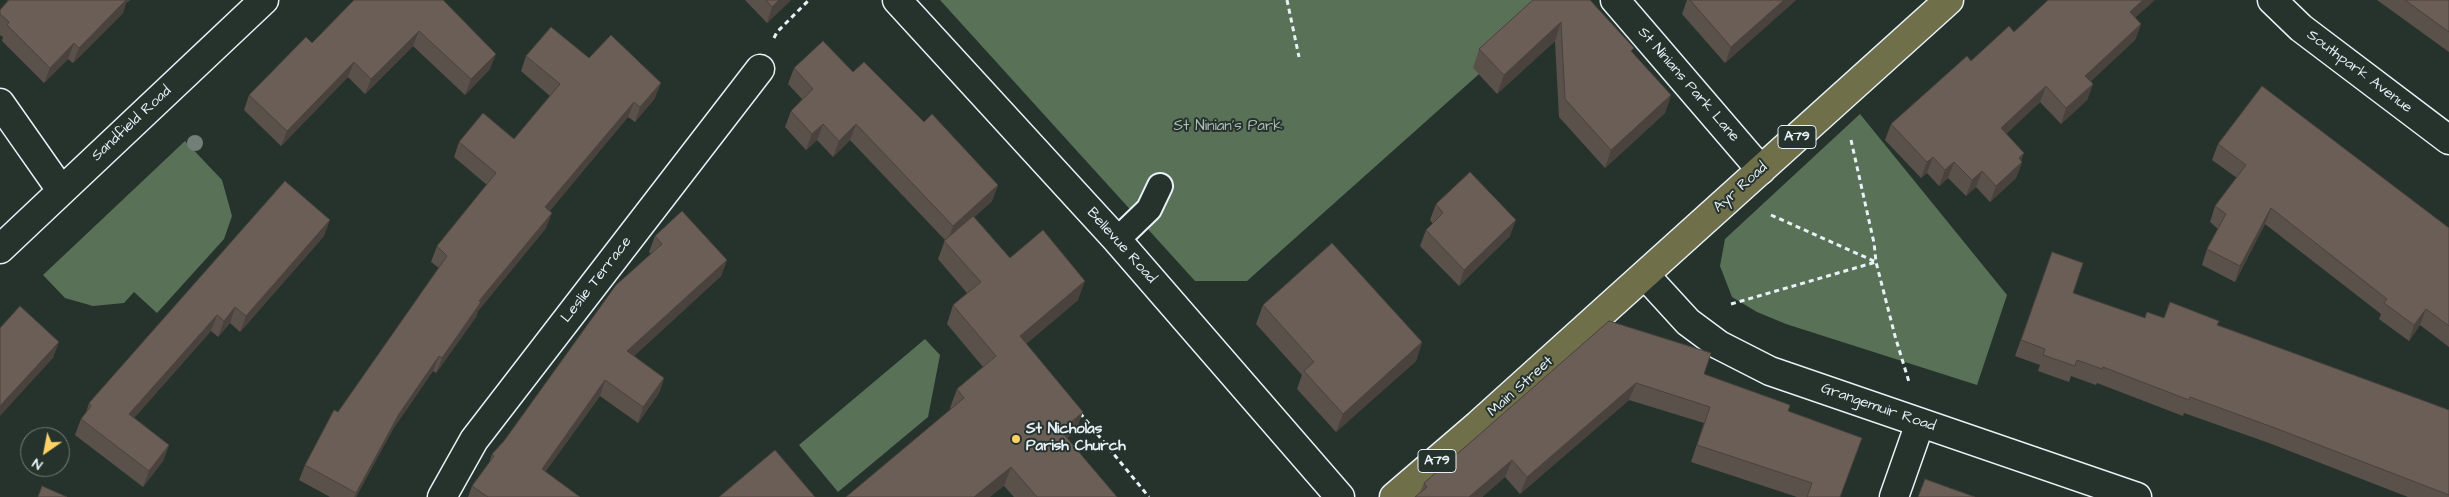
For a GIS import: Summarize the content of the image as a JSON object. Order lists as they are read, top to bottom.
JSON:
{
  "streets": {
    "main road": ["A79", "Ayr Road", "Main Street"],
    "street": [
      "Southpark Avenue",
      "St Ninians Park Lane",
      "Sandfield Road",
      "Bellevue Road",
      "Leslie Terrace",
      "Grangemuir Road"
    ]
  },
  "crossings": [
    ["St Ninians Park Lane", "Ayr Road"],
    ["Ayr Road", "Main Street"],
    ["Ayr Road", "Grangemuir Road"],
    ["Main Street", "Grangemuir Road"]
  ],
  "parks": ["St Ninian's Park"],
  "places": ["St Nicholas Parish Church"],
  "north": "bottom left"
}
